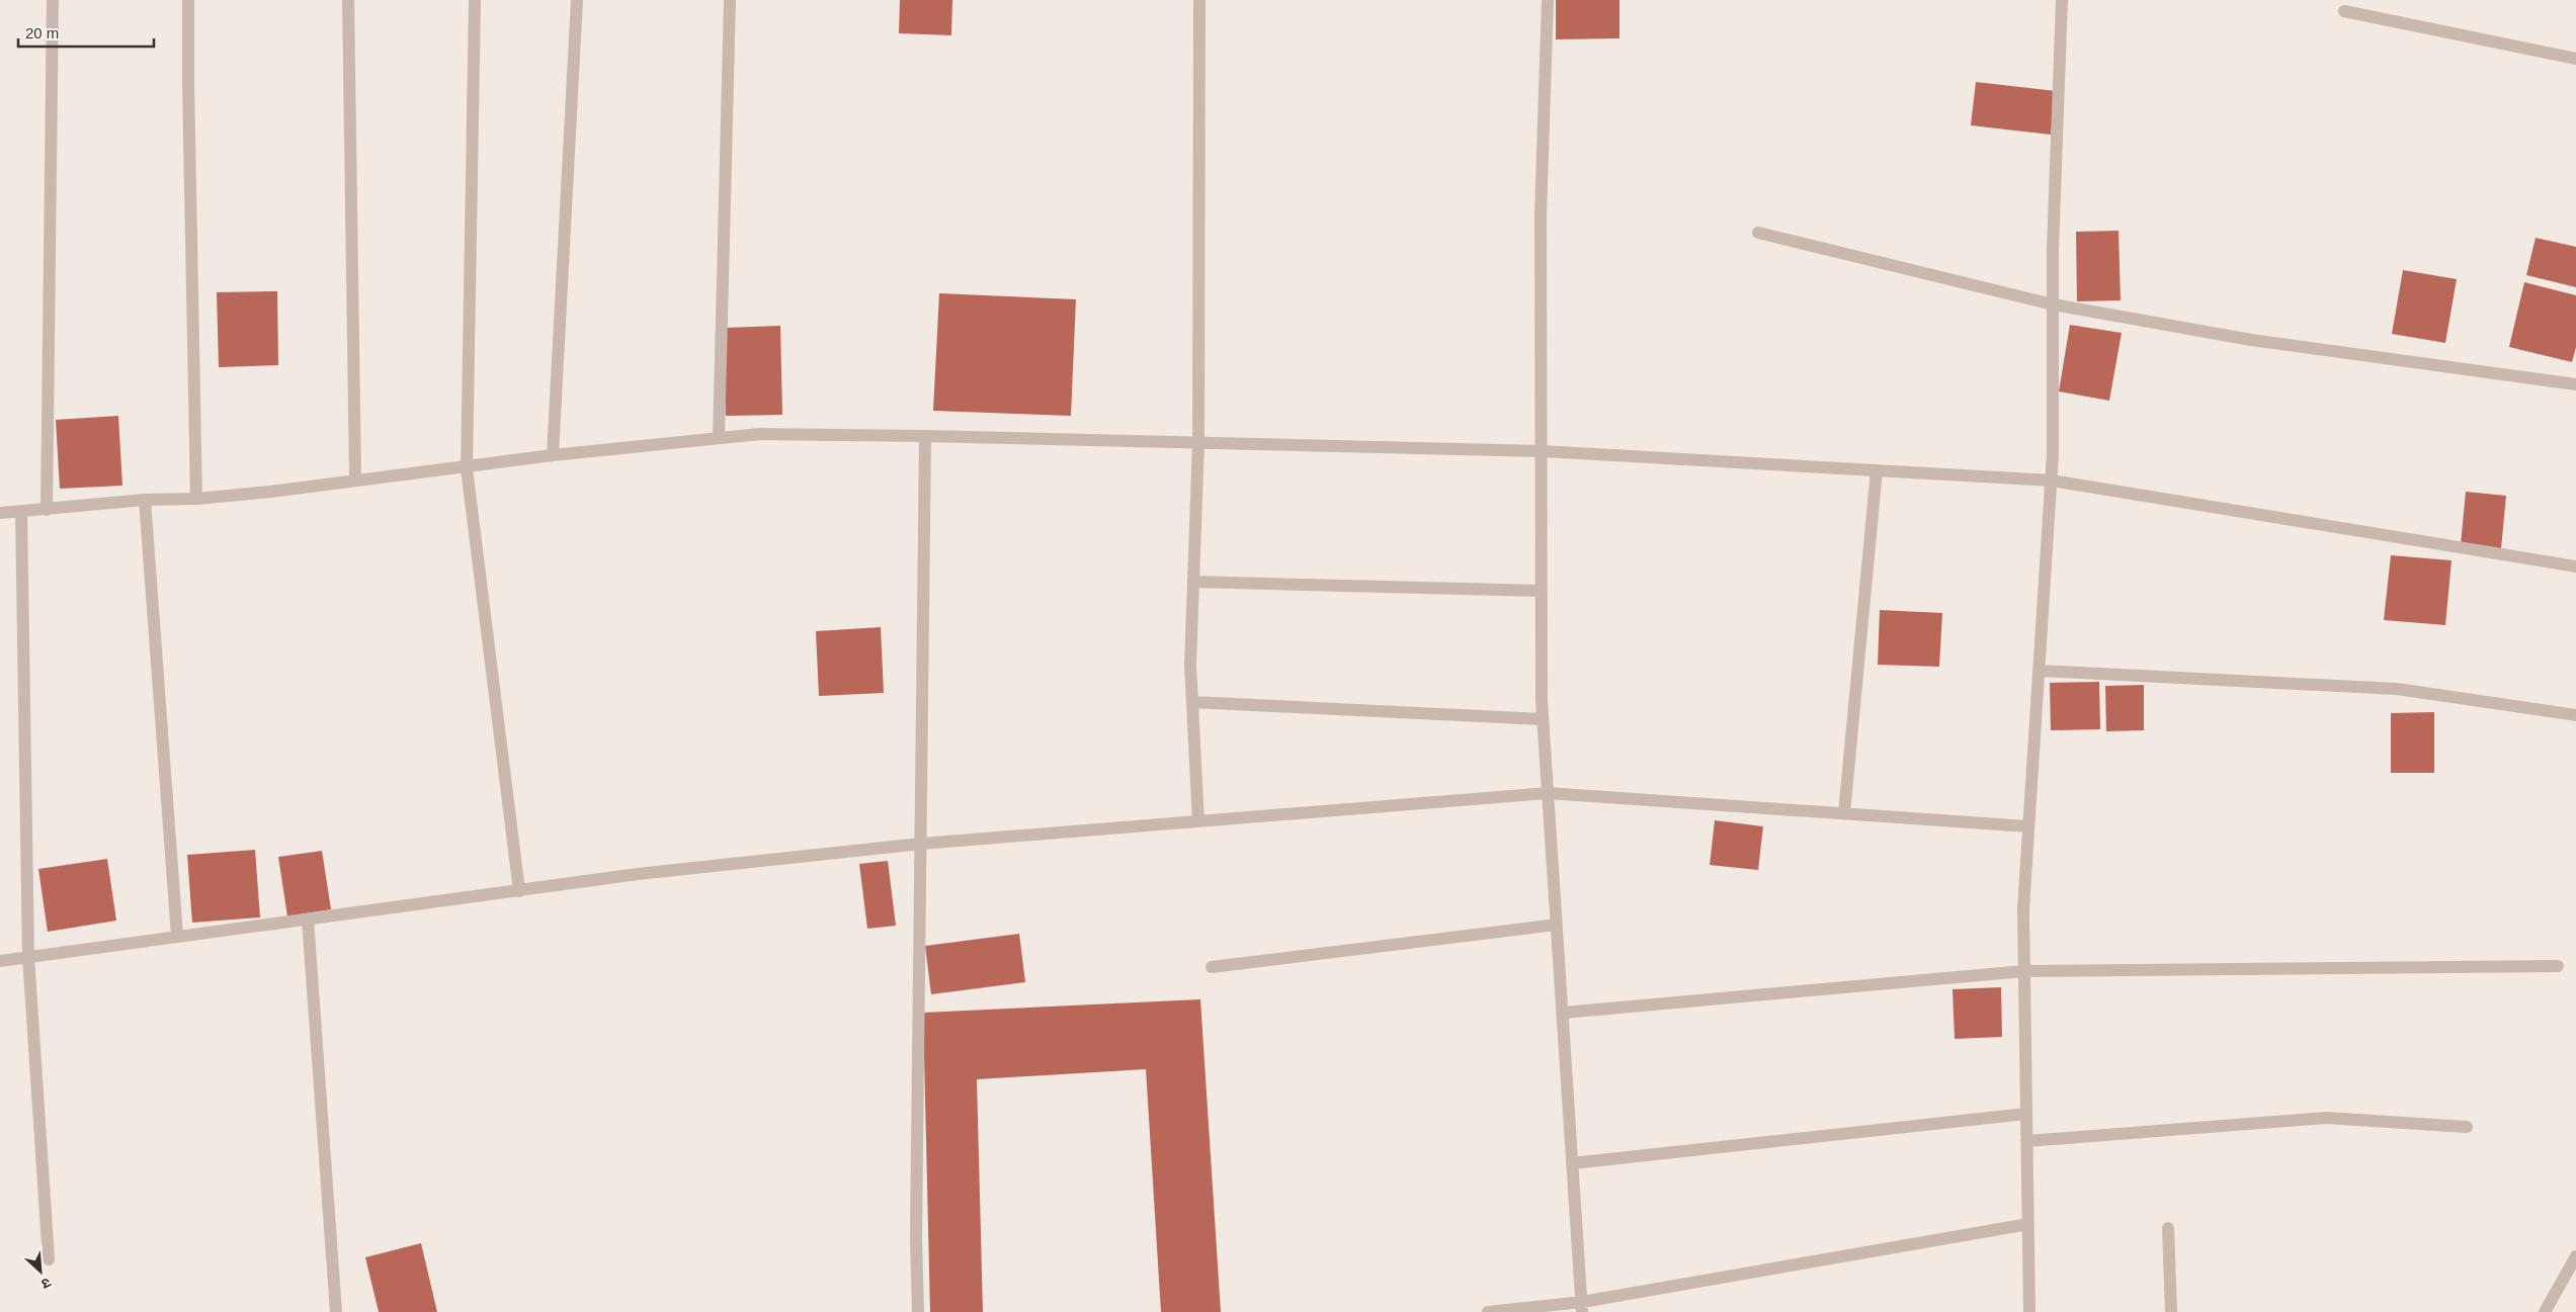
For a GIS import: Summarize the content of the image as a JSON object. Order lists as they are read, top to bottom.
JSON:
{
  "scale_bar": "20 m",
  "north": "bottom right"
}
